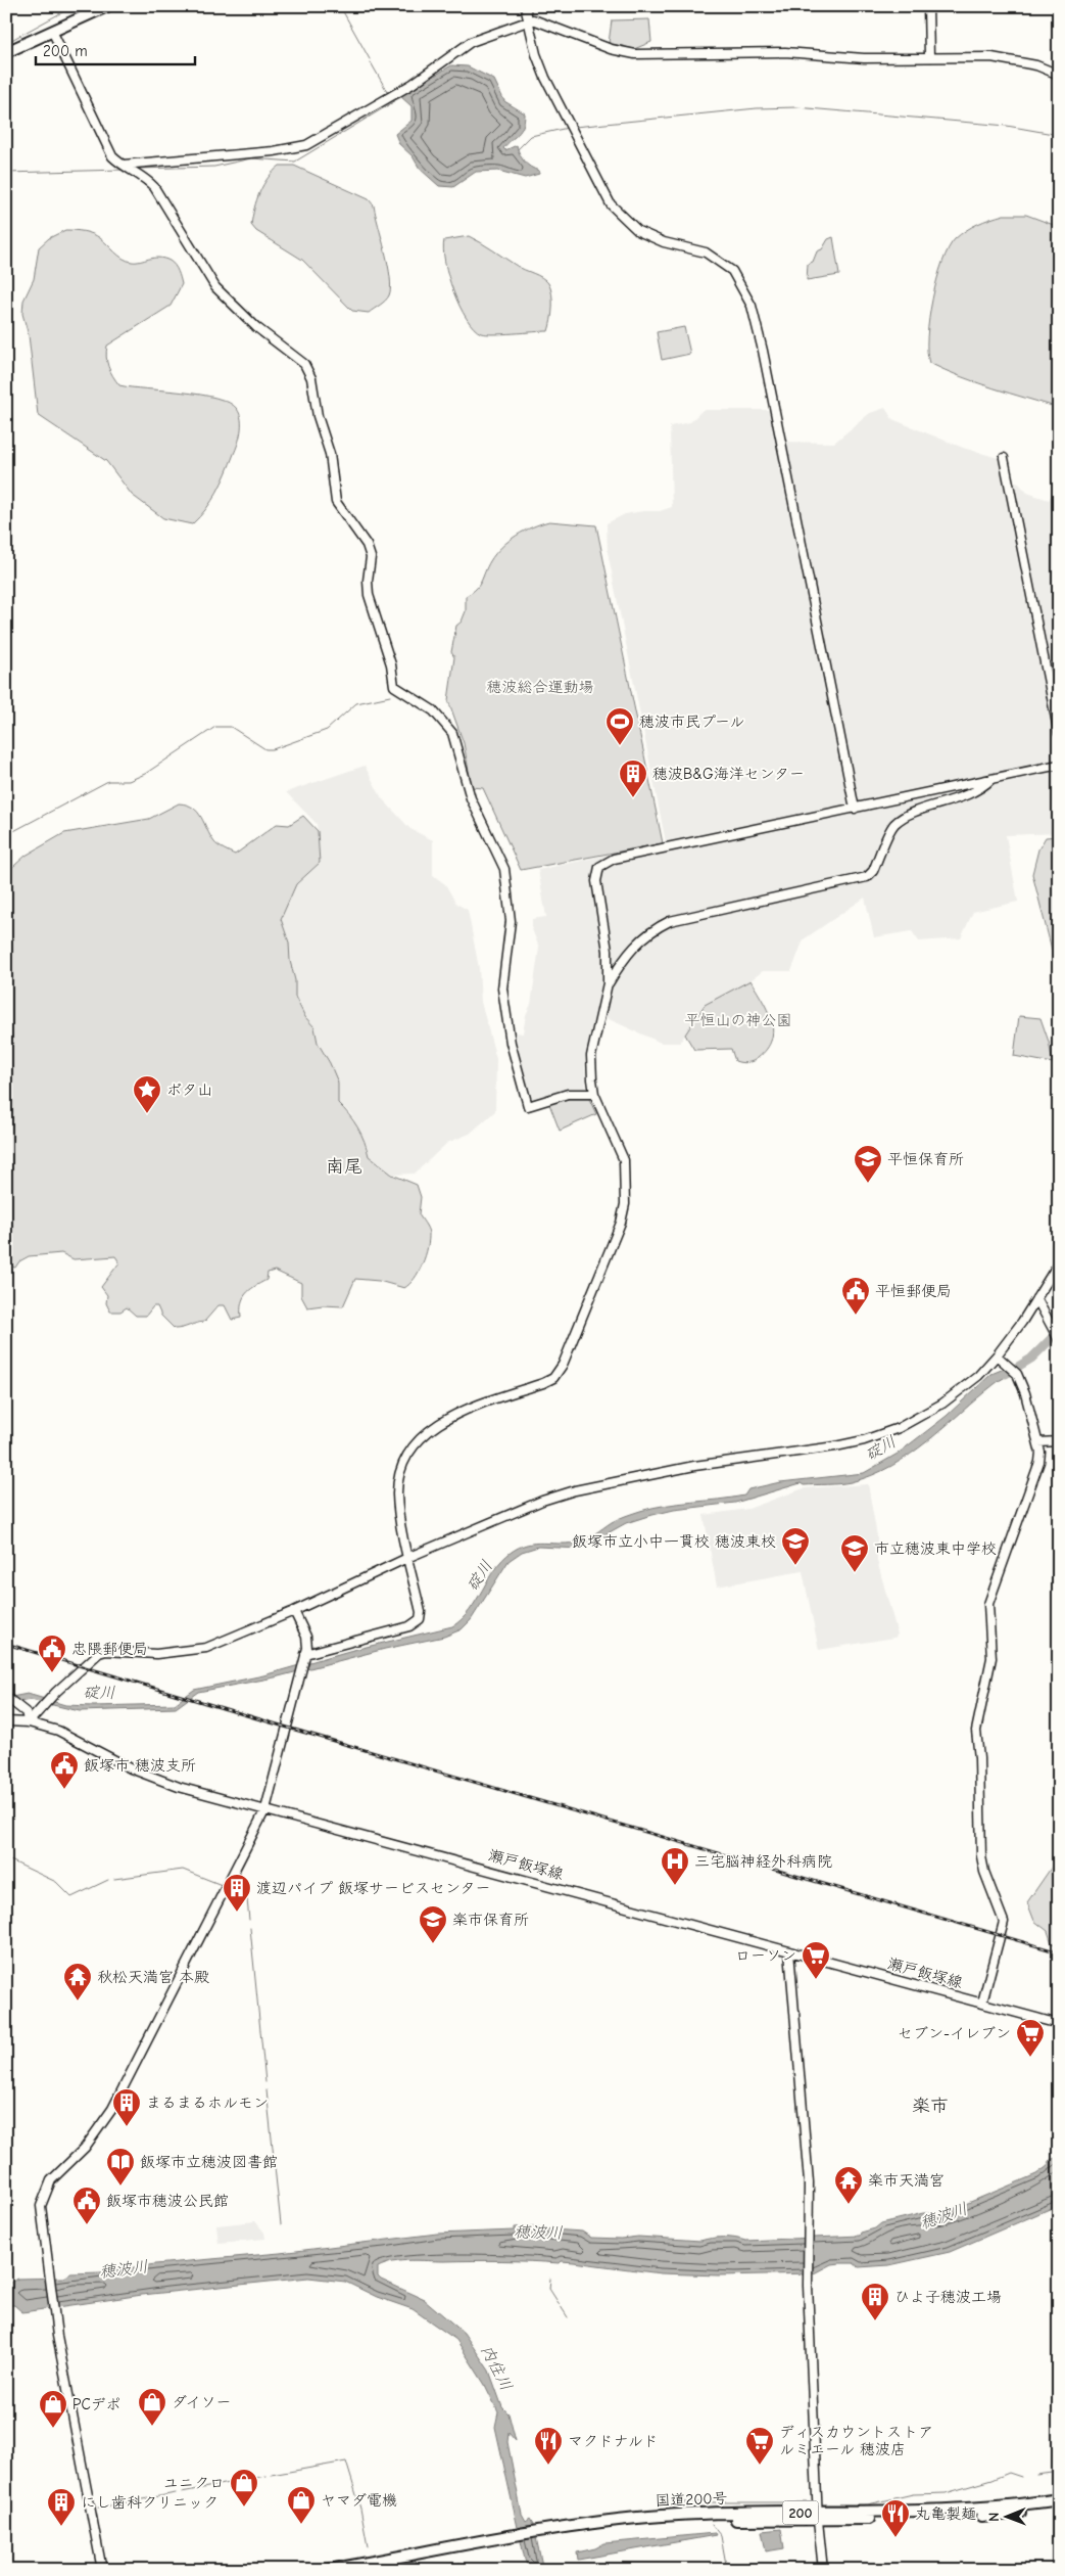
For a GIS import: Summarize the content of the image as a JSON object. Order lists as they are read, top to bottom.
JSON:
{
  "streets": {
    "highway": ["国道200号", "200"],
    "street": ["瀬戸飯塚線"]
  },
  "districts": ["南尾", "楽市"],
  "water": ["碇川", "穂波川", "内住川"],
  "parks": ["穂波総合運動場", "平恒山の神公園"],
  "places": {
    "sports": ["穂波市民プール"],
    "building": [
      "穂波B&G海洋センター",
      "渡辺パイプ 飯塚サービスセンター",
      "まるまるホルモン",
      "ひよ子穂波工場",
      "にし歯科クリニック"
    ],
    "place": ["ボタ山"],
    "school or university": [
      "平恒保育所",
      "飯塚市立小中一貫校 穂波東校",
      "市立穂波東中学校",
      "楽市保育所"
    ],
    "public building": [
      "平恒郵便局",
      "忠隈郵便局",
      "飯塚市 穂波支所",
      "飯塚市穂波公民館"
    ],
    "hospital": ["三宅脳神経外科病院"],
    "supermarket": ["ローソン", "セブン-イレブン", "ディスカウントストア ルミエール 穂波店"],
    "temple": ["秋松天満宮 本殿", "楽市天満宮"],
    "library": ["飯塚市立穂波図書館"],
    "shop": [
      "ダイソー",
      "PCデポ",
      "ユニクロ",
      "ヤマダ電機"
    ],
    "restaurant": ["マクドナルド", "丸亀製麺"]
  },
  "scale_bar": "200 m",
  "north": "left"
}
